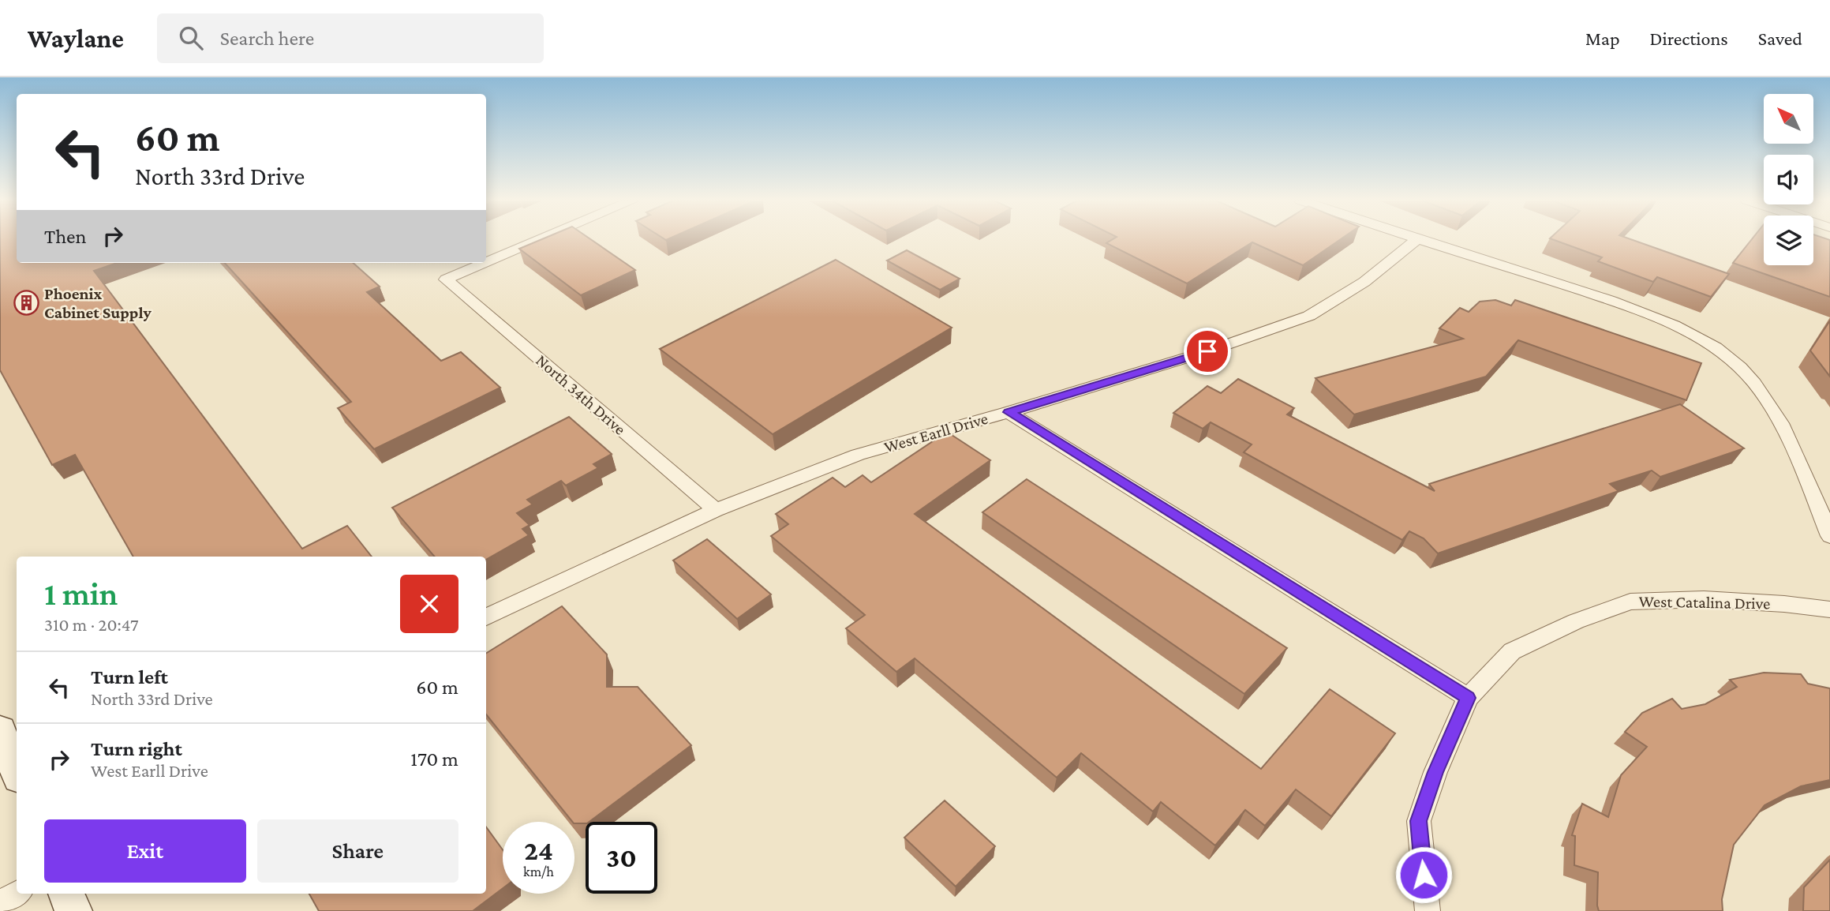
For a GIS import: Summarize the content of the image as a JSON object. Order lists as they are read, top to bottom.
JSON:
{
  "streets": {
    "street": ["North 34th Drive", "West Earll Drive", "West Catalina Drive"]
  },
  "crossings": [
    ["North 34th Drive", "West Earll Drive"]
  ],
  "places": {
    "building": ["Phoenix Cabinet Supply"]
  },
  "north": "top left",
  "page": {
    "header": "Waylane",
    "search": "Search here",
    "nav": ["Map", "Directions", "Saved"],
    "turn": ["60 m", "North 33rd Drive"],
    "then": "Then",
    "heading": ["1 min", "310 m · 20:47"],
    "list": [
      {
        "name": "Turn left",
        "note": "North 33rd Drive",
        "value": "60 m"
      },
      {
        "name": "Turn right",
        "note": "West Earll Drive",
        "value": "170 m"
      }
    ],
    "buttons": ["Exit", "Share"],
    "speed": "24 km/h",
    "limit": "30"
  }
}
